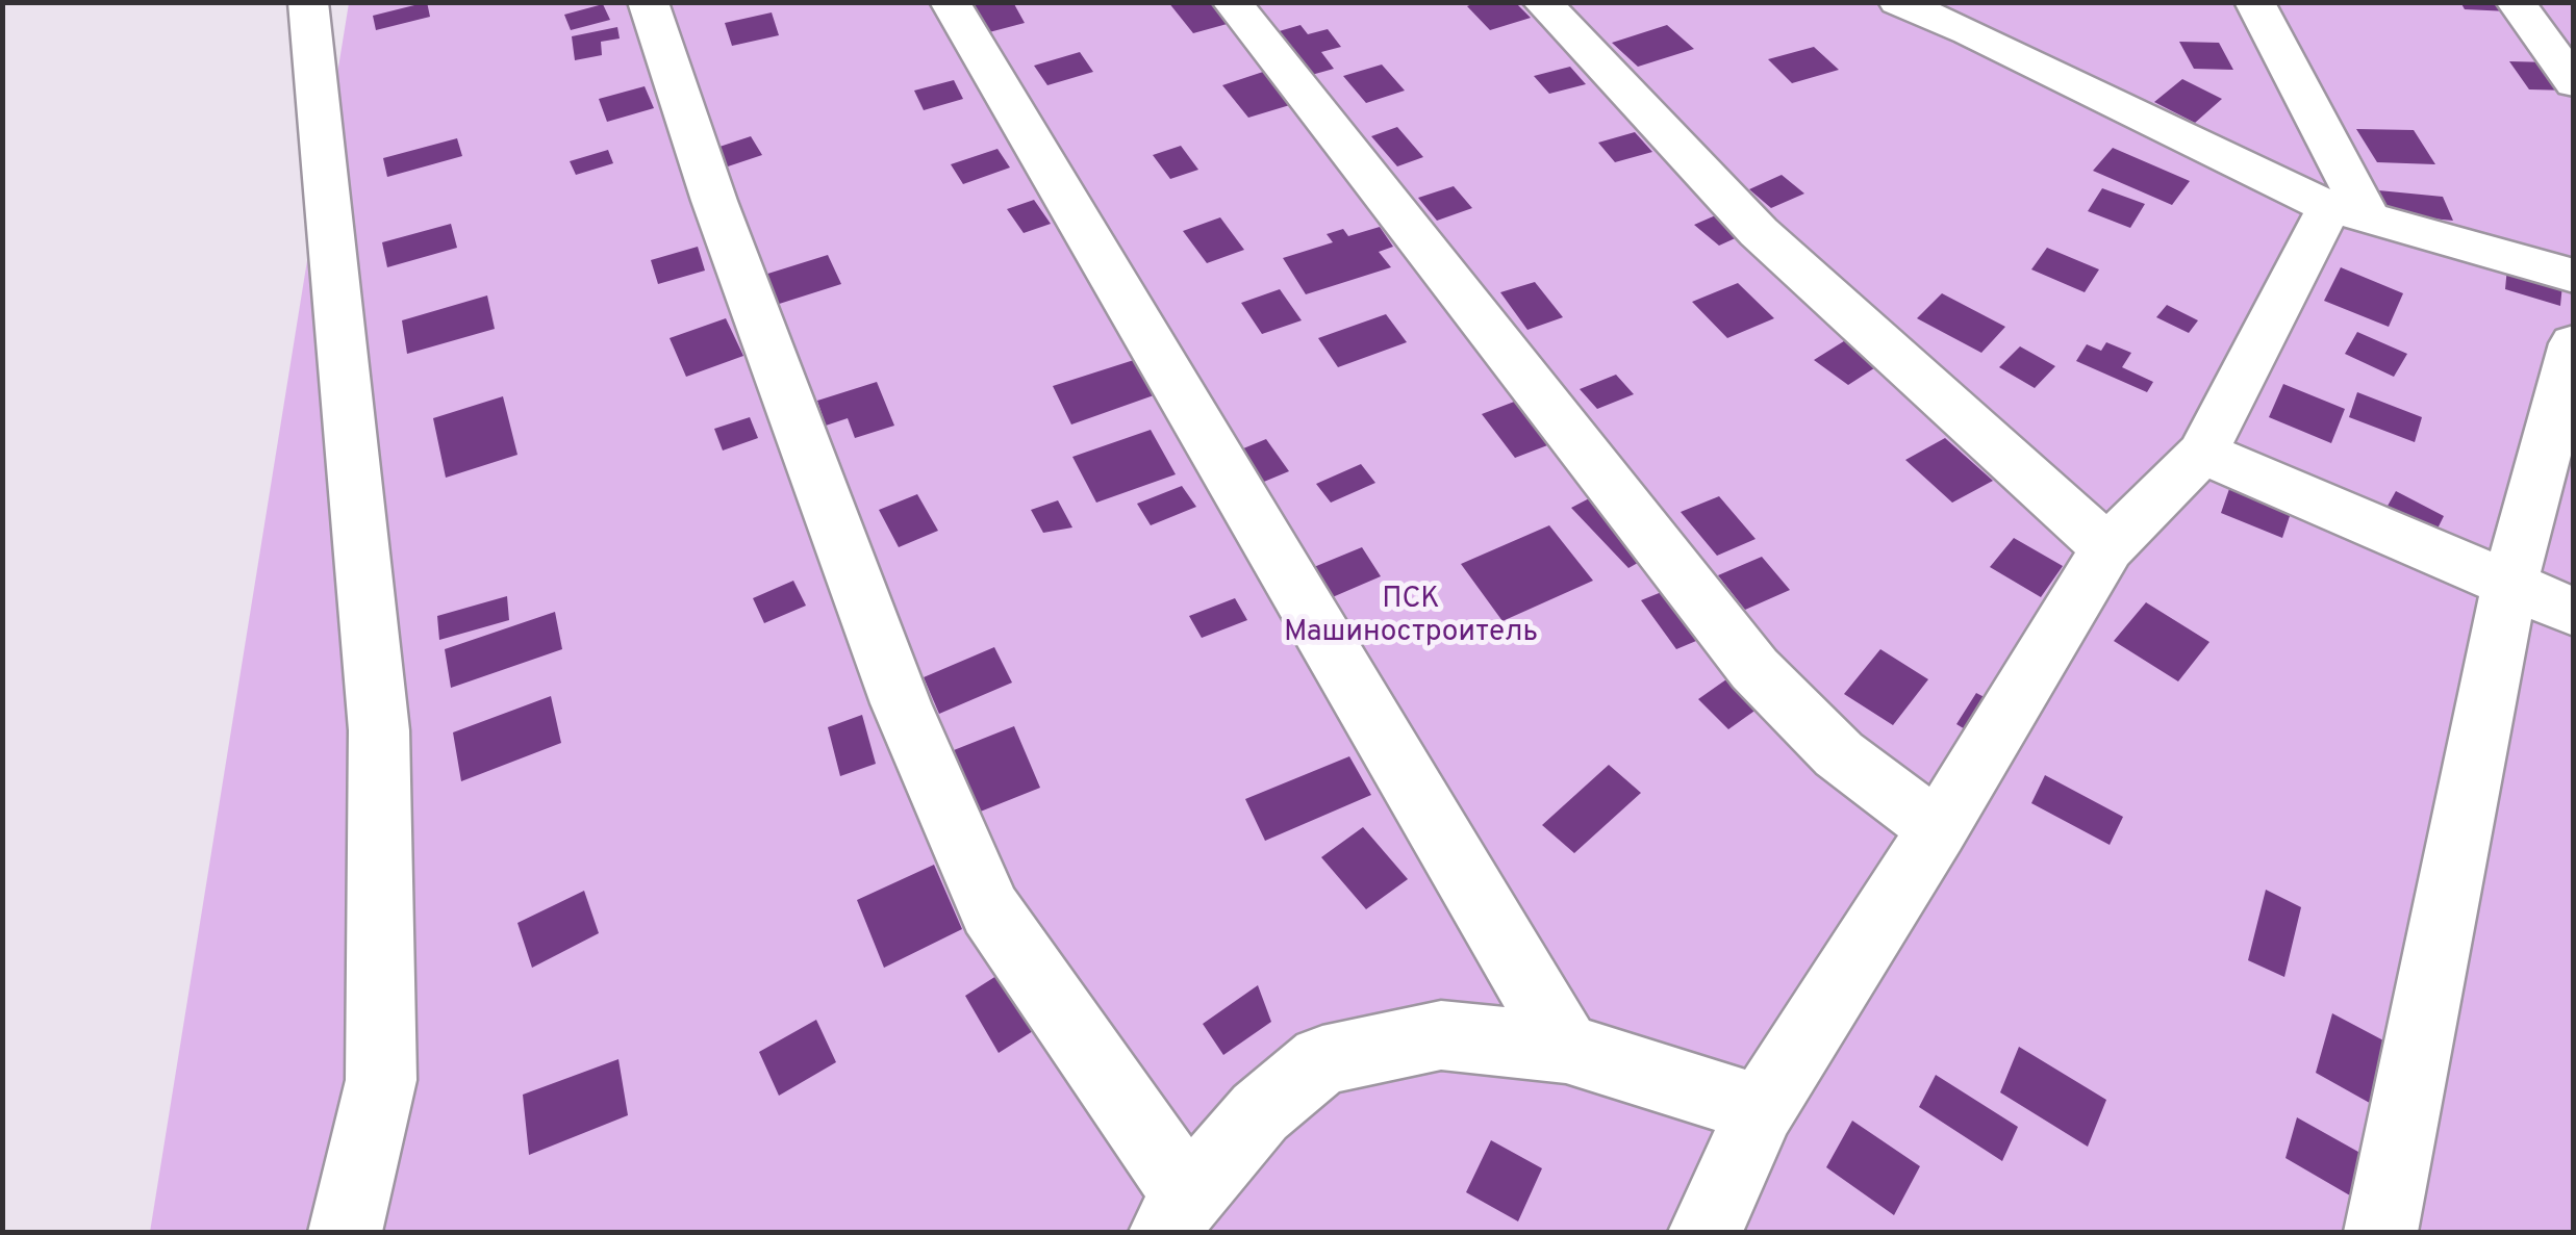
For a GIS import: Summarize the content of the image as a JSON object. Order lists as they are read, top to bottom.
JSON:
{
  "parks": ["ПСК Машиностроитель"]
}
